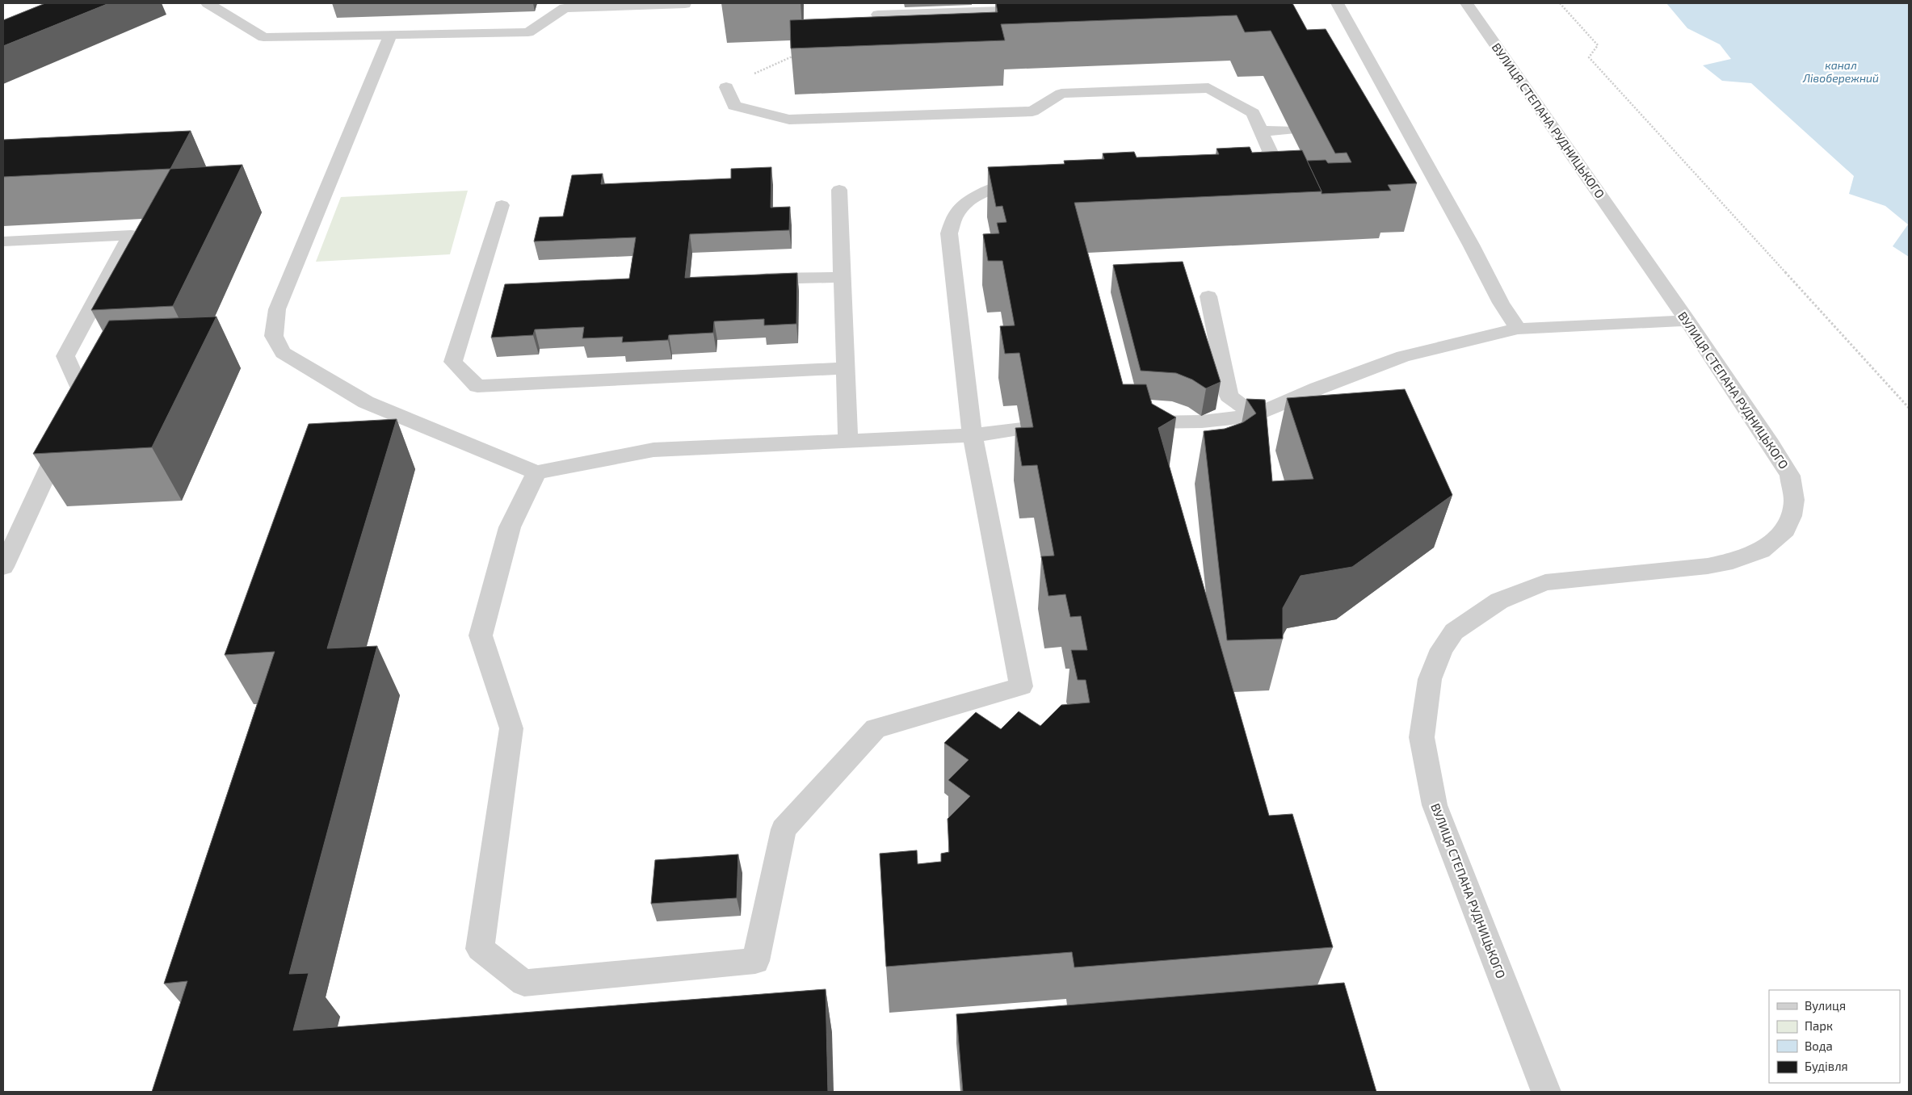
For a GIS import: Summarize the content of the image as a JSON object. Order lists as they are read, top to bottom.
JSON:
{
  "streets": {
    "street": ["ВУЛИЦЯ СТЕПАНА РУДНИЦЬКОГО"]
  },
  "water": ["канал Лівобережний"],
  "legend": [
    "Вулиця",
    "Парк",
    "Вода",
    "Будівля"
  ]
}
